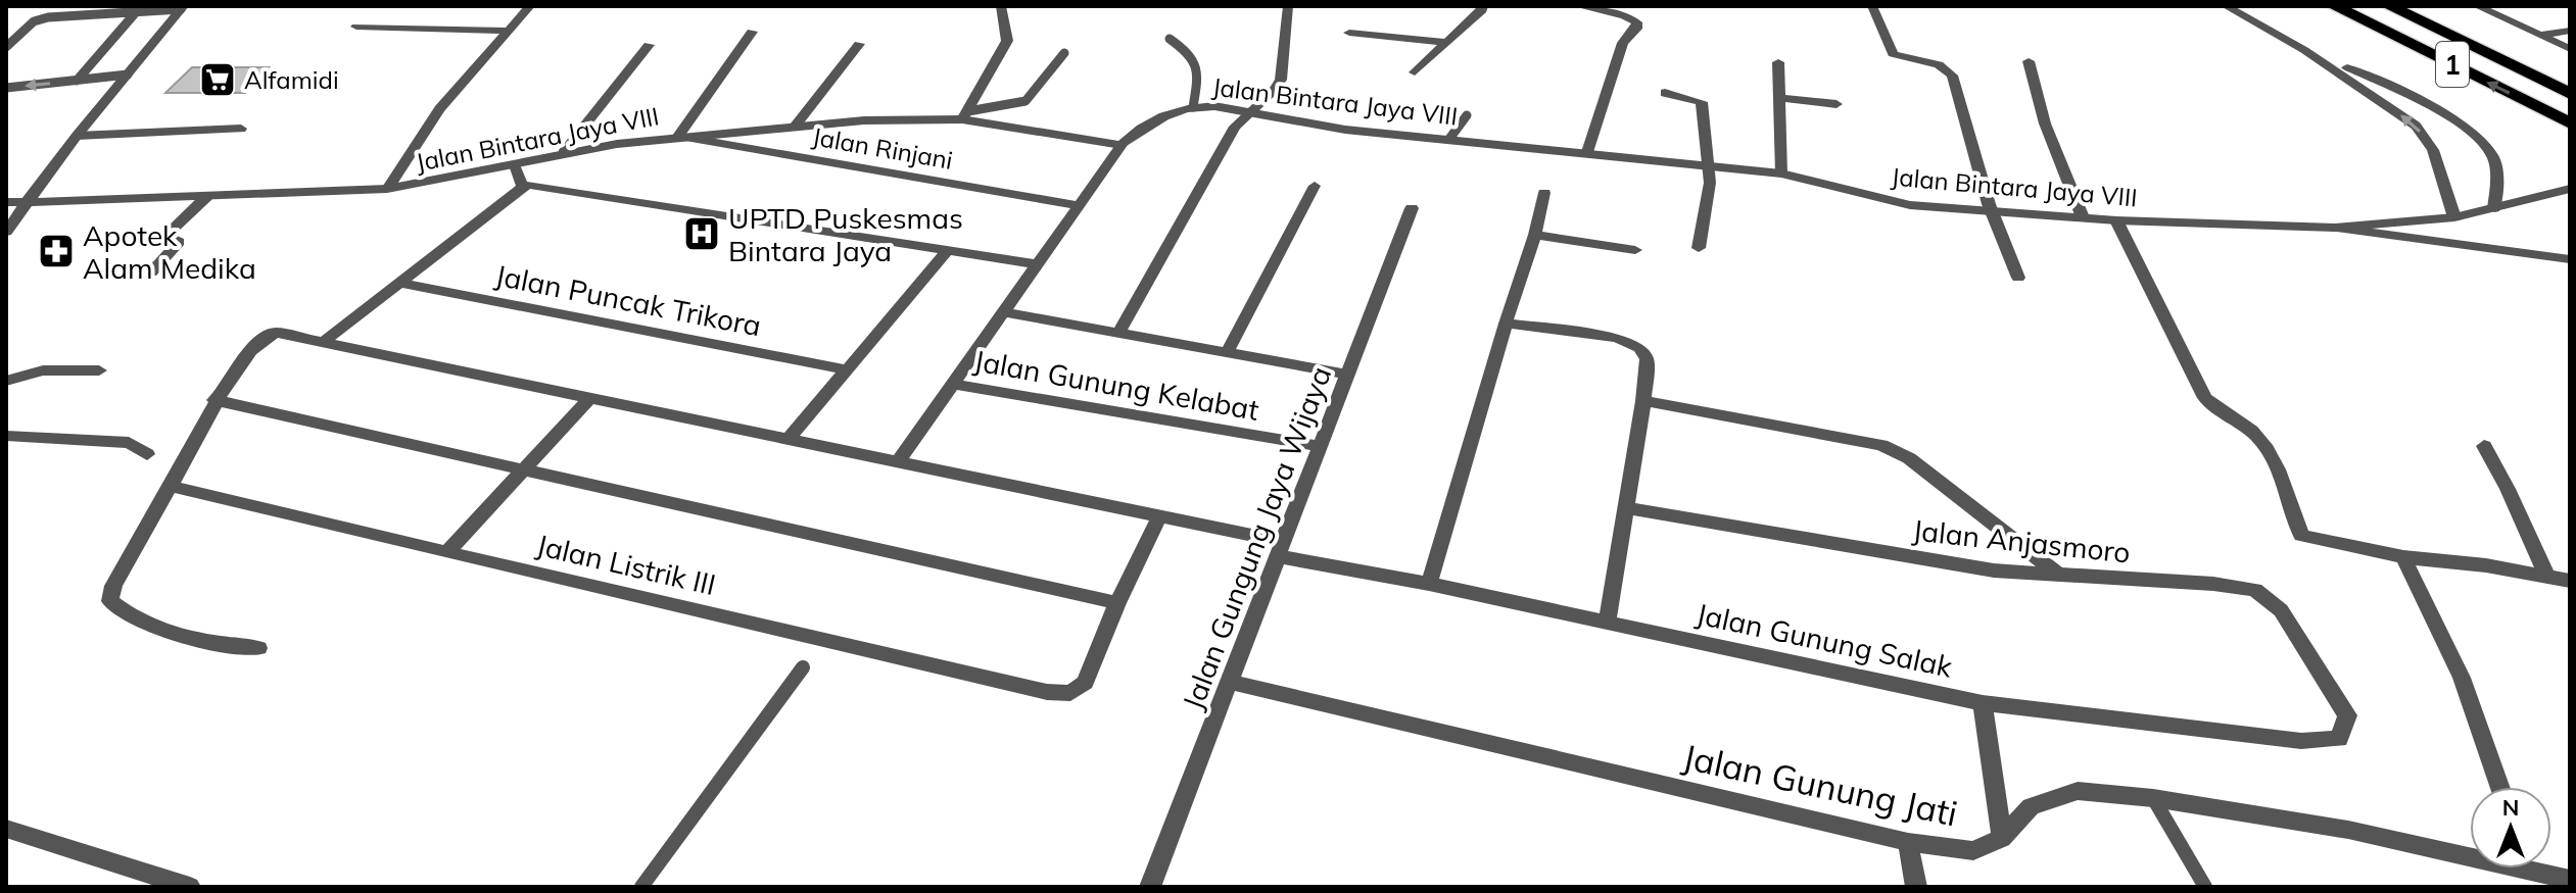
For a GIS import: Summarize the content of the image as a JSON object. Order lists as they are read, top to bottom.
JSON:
{
  "streets": {
    "highway": ["1"],
    "street": [
      "Jalan Bintara Jaya VIII",
      "Jalan Rinjani",
      "Jalan Puncak Trikora",
      "Jalan Gunung Kelabat",
      "Jalan Gungung Jaya Wijaya",
      "Jalan Anjasmoro",
      "Jalan Listrik III",
      "Jalan Gunung Salak",
      "Jalan Gunung Jati"
    ]
  },
  "crossings": [
    ["Jalan Bintara Jaya VIII", "Jalan Rinjani"],
    ["Jalan Gunung Kelabat", "Jalan Gungung Jaya Wijaya"],
    ["Jalan Gungung Jaya Wijaya", "Jalan Gunung Salak"],
    ["Jalan Gungung Jaya Wijaya", "Jalan Gunung Jati"],
    ["Jalan Anjasmoro", "Jalan Gunung Salak"]
  ],
  "places": {
    "supermarket": ["Alfamidi"],
    "hospital": ["UPTD Puskesmas Bintara Jaya"],
    "pharmacy": ["Apotek Alam Medika"]
  },
  "north": "top"
}
